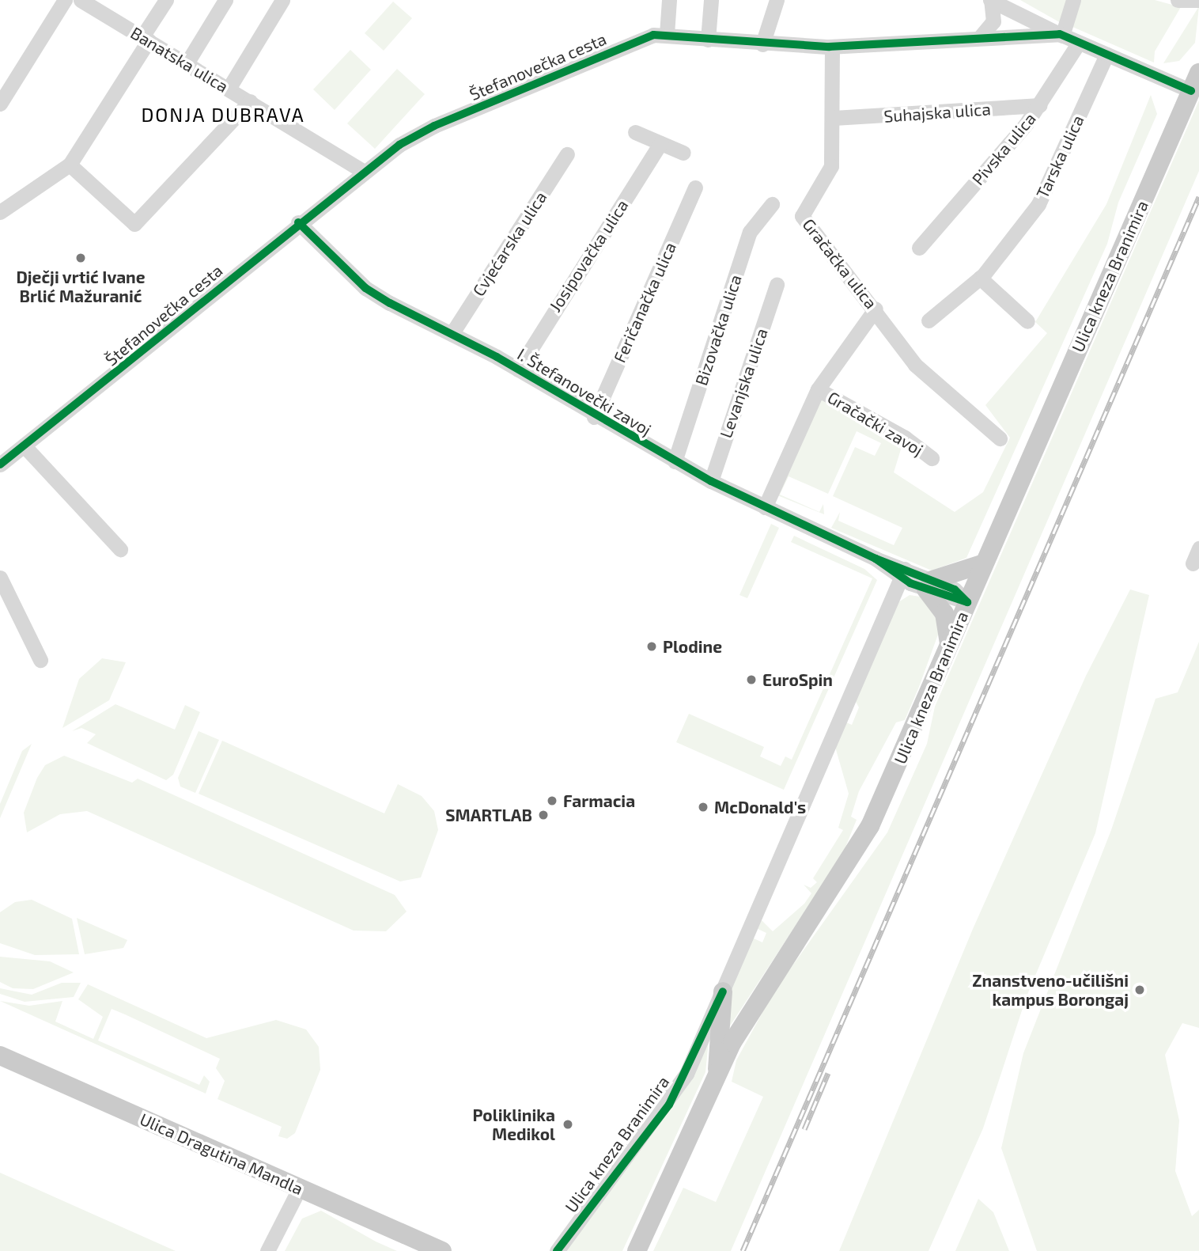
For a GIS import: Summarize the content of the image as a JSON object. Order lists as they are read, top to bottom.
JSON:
{
  "streets": {
    "main road": ["Ulica kneza Branimira", "Ulica Dragutina Mandla"],
    "street": [
      "Banatska ulica",
      "Štefanovečka cesta",
      "Suhajska ulica",
      "Pivska ulica",
      "Tarska ulica",
      "Cvjećarska ulica",
      "Josipovačka ulica",
      "Gračačka ulica",
      "Feričanačka ulica",
      "Bizovačka ulica",
      "Levanjska ulica",
      "I. Štefanovečki zavoj",
      "Gračački zavoj"
    ]
  },
  "crossings": [
    ["Banatska ulica", "Štefanovečka cesta"],
    ["Štefanovečka cesta", "Pivska ulica"],
    ["Štefanovečka cesta", "Tarska ulica"],
    ["Štefanovečka cesta", "Gračačka ulica"],
    ["Štefanovečka cesta", "Ulica kneza Branimira"],
    ["Štefanovečka cesta", "I. Štefanovečki zavoj"],
    ["Suhajska ulica", "Pivska ulica"],
    ["Suhajska ulica", "Gračačka ulica"],
    ["Cvjećarska ulica", "I. Štefanovečki zavoj"],
    ["Josipovačka ulica", "I. Štefanovečki zavoj"],
    ["Gračačka ulica", "Gračački zavoj"],
    ["Ulica kneza Branimira", "I. Štefanovečki zavoj"],
    ["Feričanačka ulica", "I. Štefanovečki zavoj"],
    ["Bizovačka ulica", "I. Štefanovečki zavoj"],
    ["Levanjska ulica", "I. Štefanovečki zavoj"],
    ["I. Štefanovečki zavoj", "Gračački zavoj"]
  ],
  "districts": ["DONJA DUBRAVA"],
  "places": [
    "Dječji vrtić Ivane Brlić Mažuranić",
    "Plodine",
    "EuroSpin",
    "Farmacia",
    "McDonald's",
    "SMARTLAB",
    "Znanstveno-učilišni kampus Borongaj",
    "Poliklinika Medikol"
  ]
}
